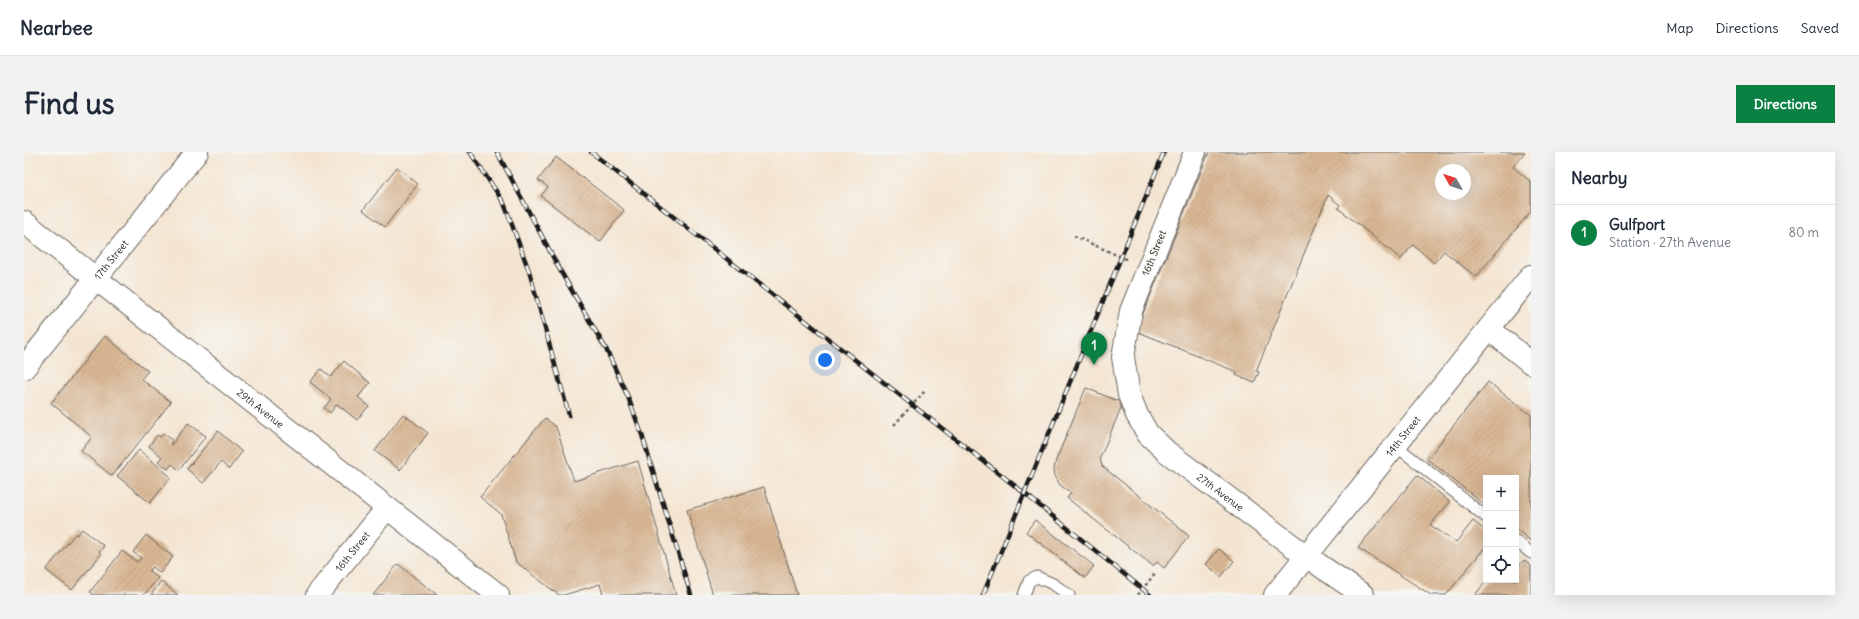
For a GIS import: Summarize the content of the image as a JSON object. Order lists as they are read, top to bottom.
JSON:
{
  "streets": {
    "street": [
      "16th Street",
      "17th Street",
      "29th Avenue",
      "14th Street",
      "27th Avenue"
    ]
  },
  "crossings": [
    ["16th Street", "29th Avenue"],
    ["16th Street", "27th Avenue"],
    ["17th Street", "29th Avenue"],
    ["14th Street", "27th Avenue"]
  ],
  "north": "top left",
  "page": {
    "header": "Nearbee",
    "nav": ["Map", "Directions", "Saved"],
    "buttons": "Directions",
    "title": "Find us",
    "heading": "Nearby",
    "list": [
      {
        "mark": "1",
        "name": "Gulfport",
        "note": "Station · 27th Avenue",
        "value": "80 m"
      }
    ],
    "pins": "1",
    "map_buttons": ["+", "−"]
  }
}
